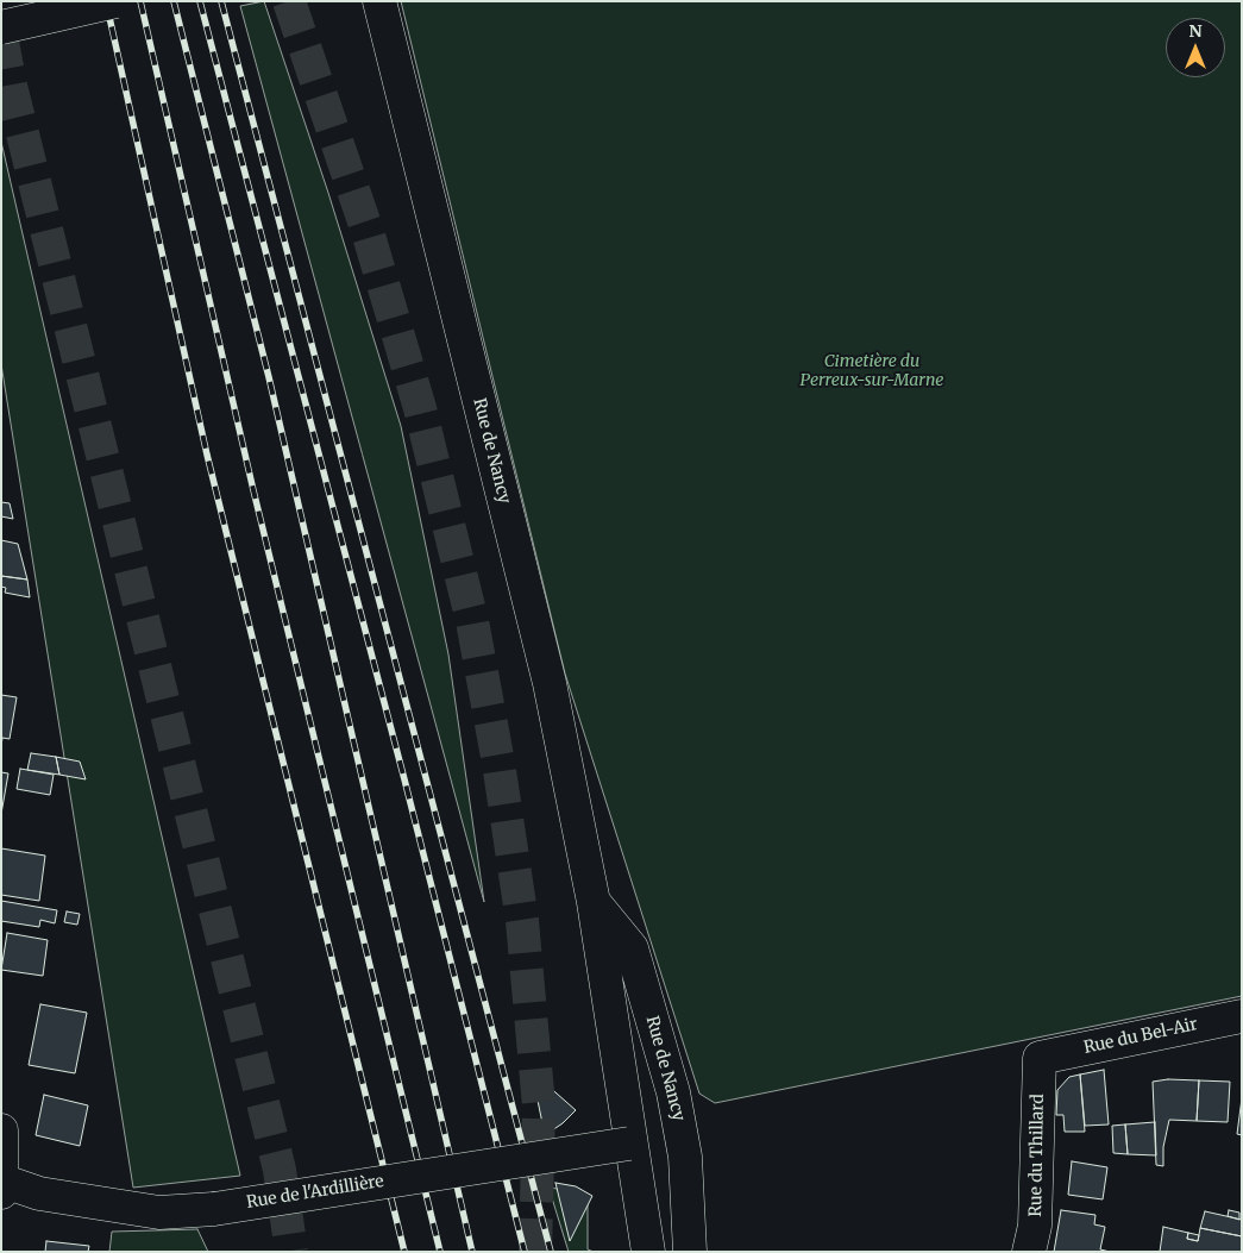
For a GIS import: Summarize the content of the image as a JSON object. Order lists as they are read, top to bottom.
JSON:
{
  "streets": {
    "street": [
      "Rue de Nancy",
      "Rue du Bel-Air",
      "Rue du Thillard",
      "Rue de l'Ardillière"
    ]
  },
  "crossings": [
    ["Rue de Nancy", "Rue de l'Ardillière"],
    ["Rue du Bel-Air", "Rue du Thillard"]
  ],
  "parks": ["Cimetière du Perreux-sur-Marne"],
  "north": "top"
}
